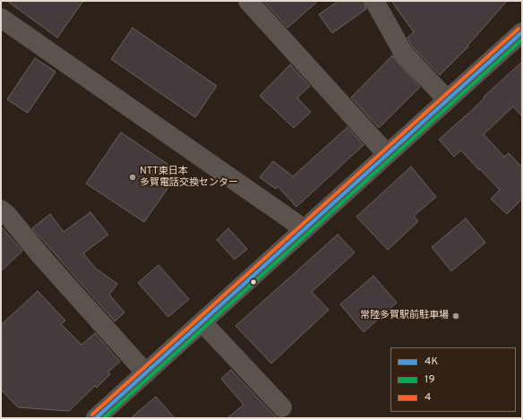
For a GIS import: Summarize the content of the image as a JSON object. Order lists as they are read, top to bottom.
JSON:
{
  "places": ["NTT東日本 多賀電話交換センター", "常陸多賀駅前駐車場"],
  "lines": ["transit line 4", "transit line 4K", "transit line 19"],
  "legend": ["4K", "19", "4"]
}
